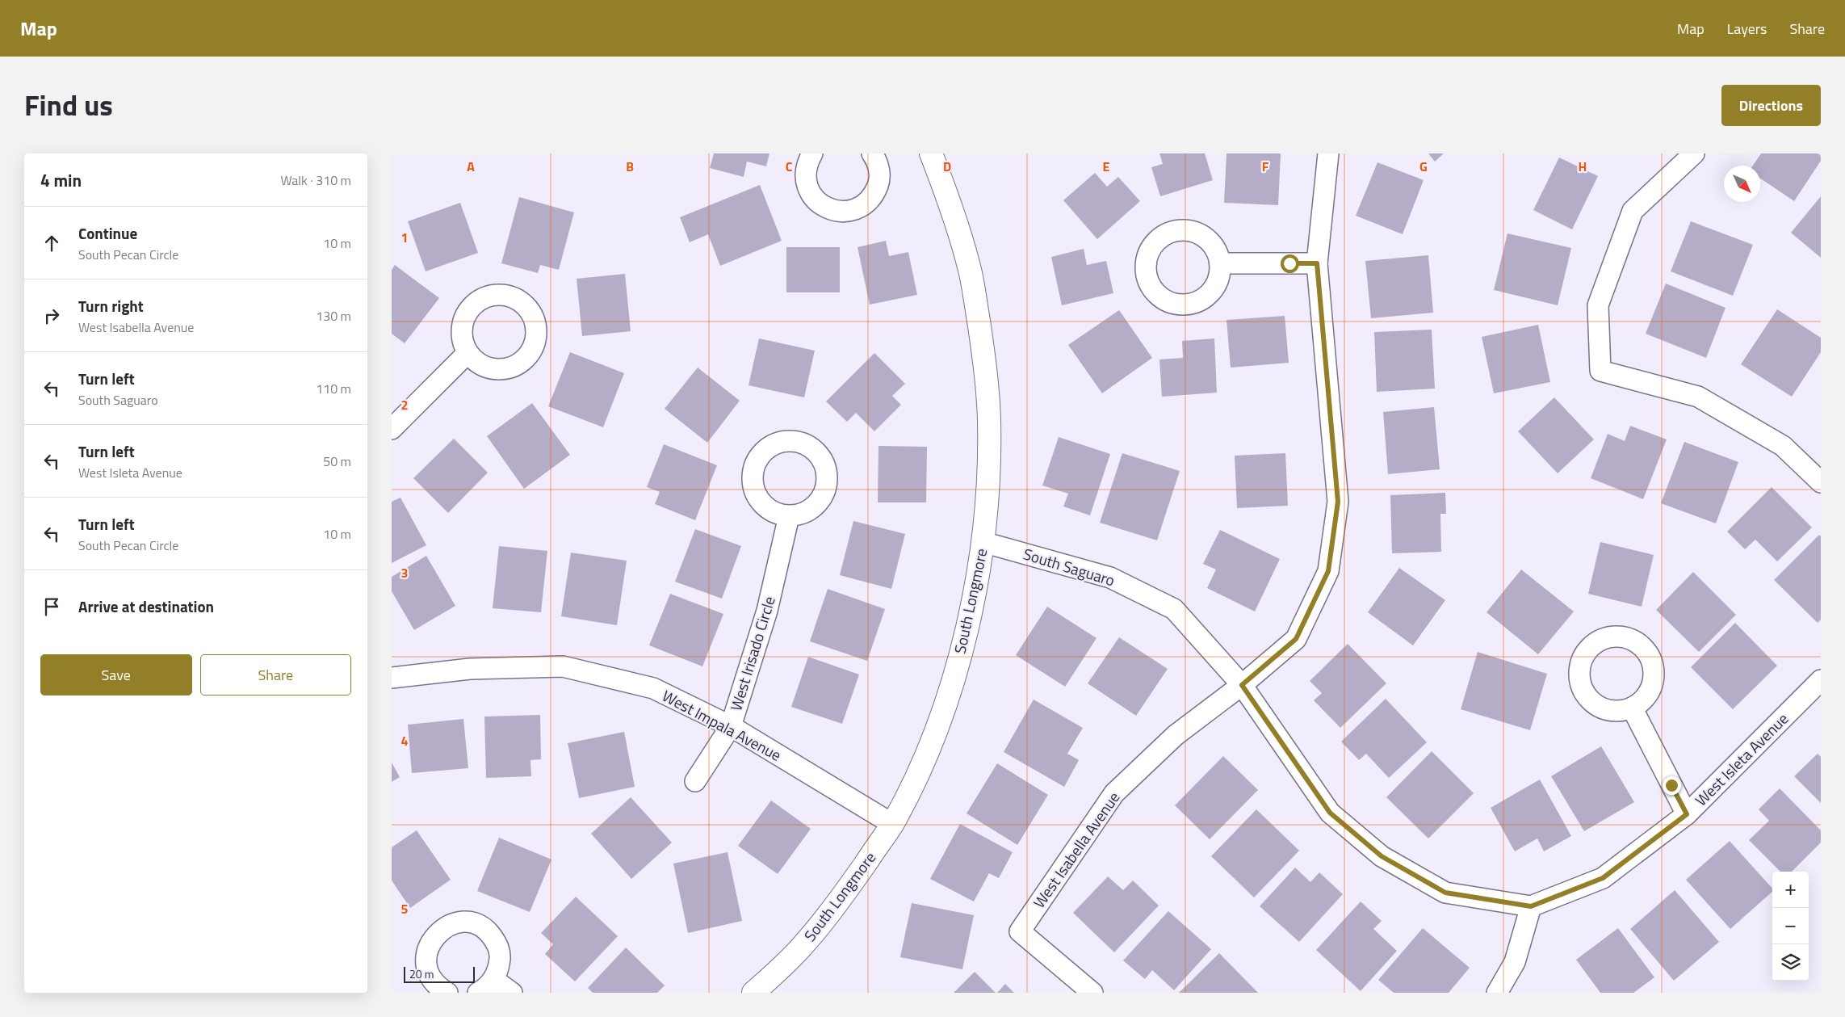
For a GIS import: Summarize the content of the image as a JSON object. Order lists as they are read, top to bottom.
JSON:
{
  "streets": {
    "street": [
      "South Saguaro",
      "South Longmore",
      "West Irisado Circle",
      "West Impala Avenue",
      "West Isleta Avenue",
      "West Isabella Avenue"
    ]
  },
  "crossings": [
    ["South Saguaro", "South Longmore"],
    ["South Saguaro", "West Isleta Avenue"],
    ["South Saguaro", "West Isabella Avenue"],
    ["South Longmore", "West Impala Avenue"],
    ["West Irisado Circle", "West Impala Avenue"]
  ],
  "scale_bar": "20 m",
  "north": "bottom right",
  "page": {
    "header": "Map",
    "nav": ["Map", "Layers", "Share"],
    "title": "Find us",
    "buttons": [
      "Directions",
      ["Save", "Share"]
    ],
    "heading": ["4 min", "Walk · 310 m"],
    "list": [
      ["Continue", "South Pecan Circle", "10 m"],
      ["Turn right", "West Isabella Avenue", "130 m"],
      ["Turn left", "South Saguaro", "110 m"],
      ["Turn left", "West Isleta Avenue", "50 m"],
      ["Turn left", "South Pecan Circle", "10 m"],
      "Arrive at destination"
    ],
    "map_buttons": ["+", "−"],
    "scale": "20 m"
  },
  "grid": {
    "columns": [
      "A",
      "B",
      "C",
      "D",
      "E",
      "F",
      "G",
      "H"
    ],
    "rows": [
      "1",
      "2",
      "3",
      "4",
      "5"
    ]
  }
}
